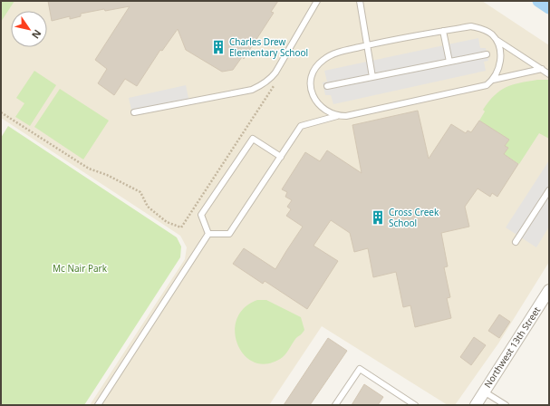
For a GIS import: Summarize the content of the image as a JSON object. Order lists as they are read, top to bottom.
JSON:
{
  "streets": {
    "street": ["Northwest 13th Street"]
  },
  "parks": ["Mc Nair Park"],
  "places": {
    "building": ["Charles Drew Elementary School", "Cross Creek School"]
  },
  "north": "bottom right"
}
